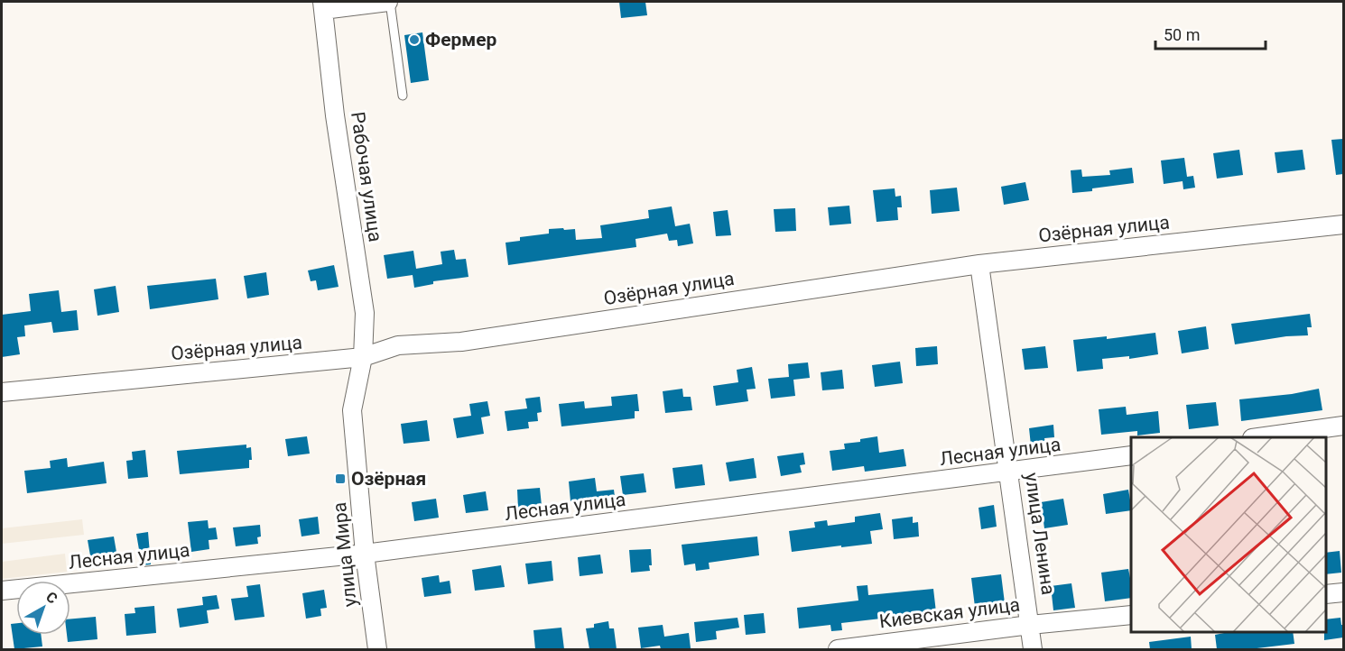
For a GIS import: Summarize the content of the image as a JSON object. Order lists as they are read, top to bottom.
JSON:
{
  "streets": {
    "street": [
      "Рабочая улица",
      "Озёрная улица",
      "Лесная улица",
      "улица Ленина",
      "улица Мира",
      "Киевская улица"
    ]
  },
  "crossings": [
    ["Рабочая улица", "Озёрная улица"],
    ["Рабочая улица", "улица Мира"],
    ["Озёрная улица", "улица Ленина"],
    ["Озёрная улица", "улица Мира"],
    ["Лесная улица", "улица Ленина"],
    ["Лесная улица", "улица Мира"],
    ["улица Ленина", "Киевская улица"]
  ],
  "places": {
    "other": ["Фермер"],
    "transit": ["Озёрная"]
  },
  "scale_bar": "50 m",
  "north": "top right"
}
